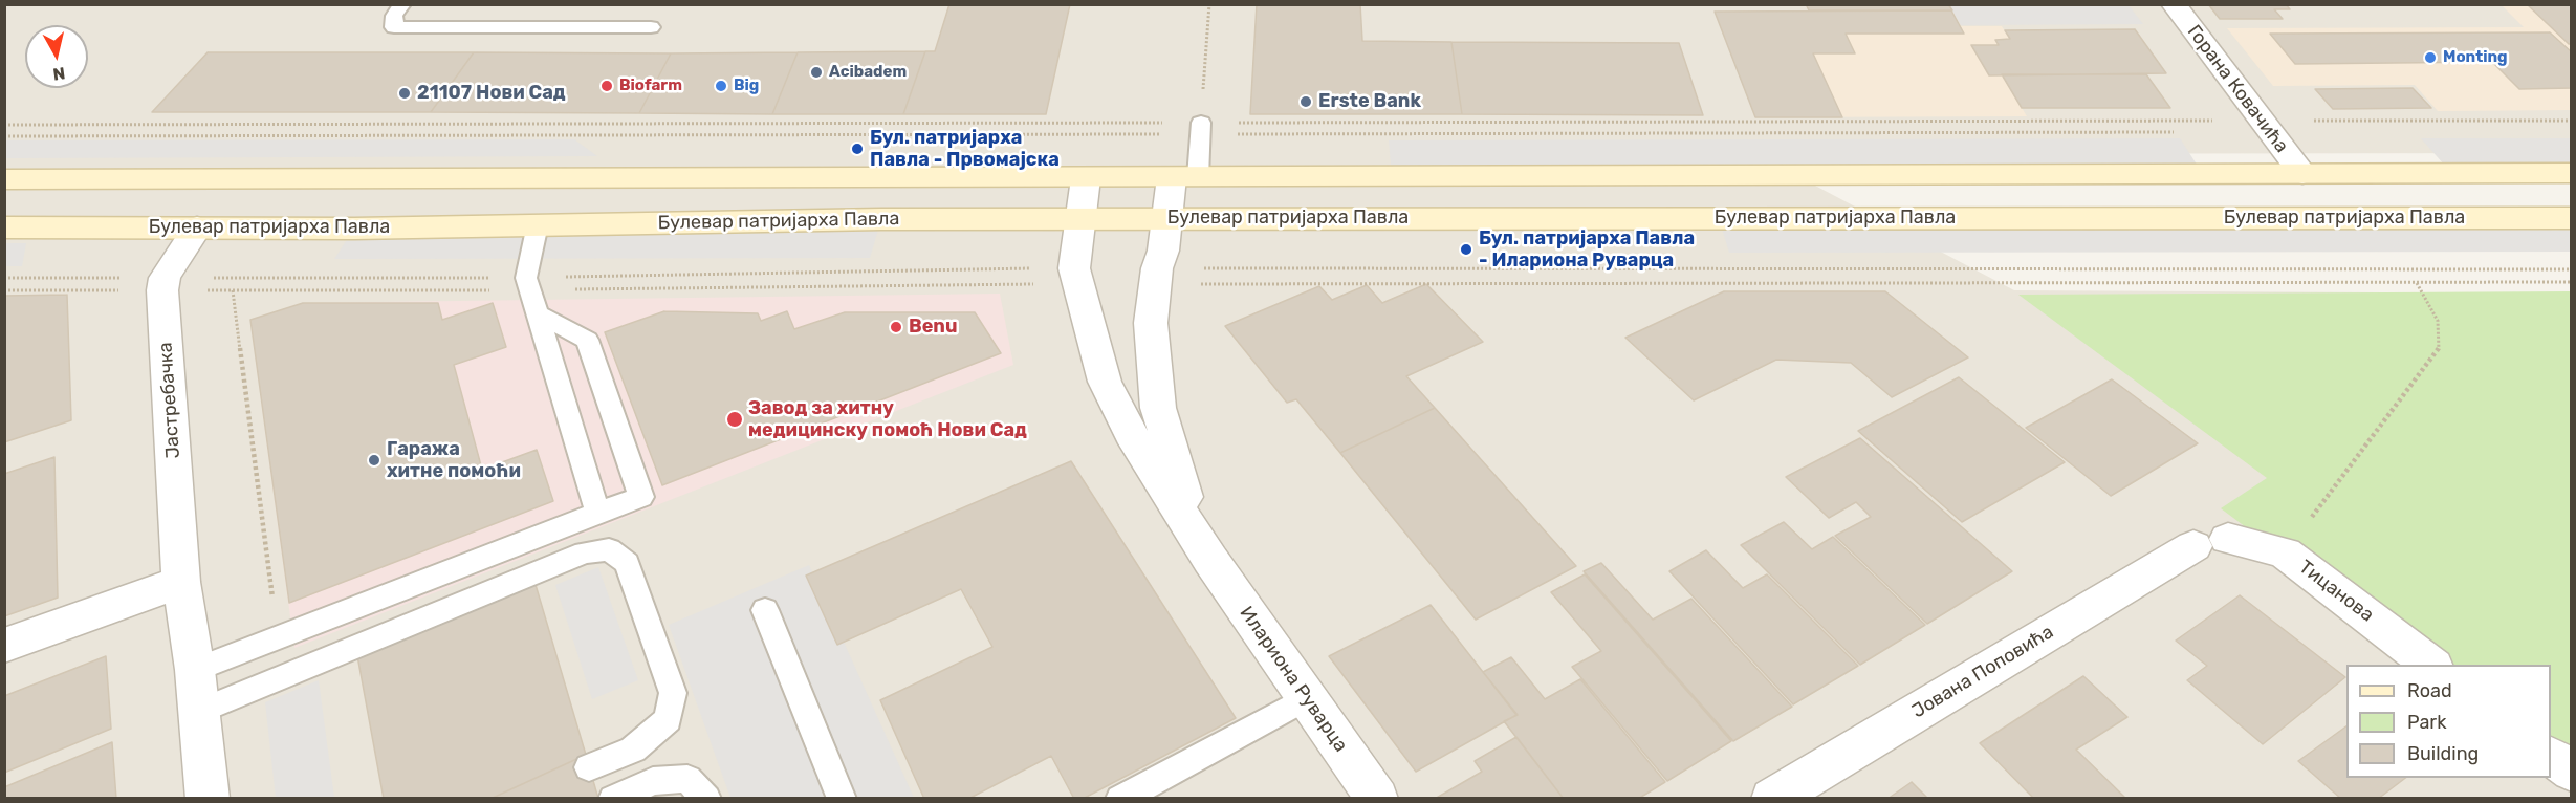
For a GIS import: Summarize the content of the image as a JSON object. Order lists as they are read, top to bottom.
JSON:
{
  "streets": {
    "main road": ["Булевар патријарха Павла"],
    "street": [
      "Горана Ковачића",
      "Јастребачка",
      "Тицанова",
      "Јована Поповића",
      "Илариона Руварца"
    ]
  },
  "crossings": [
    ["Булевар патријарха Павла", "Илариона Руварца"],
    ["Тицанова", "Јована Поповића"]
  ],
  "places": [
    "Monting",
    "Acibadem",
    "Biofarm",
    "Big",
    "21107 Нови Сад",
    "Erste Bank",
    "Бул. патријарха Павла - Првомајска",
    "Бул. патријарха Павла - Илариона Руварца",
    "Benu",
    "Завод за хитну медицинску помоћ Нови Сад",
    "Гаража хитне помоћи"
  ],
  "legend": ["Road", "Park", "Building"],
  "north": "bottom"
}
